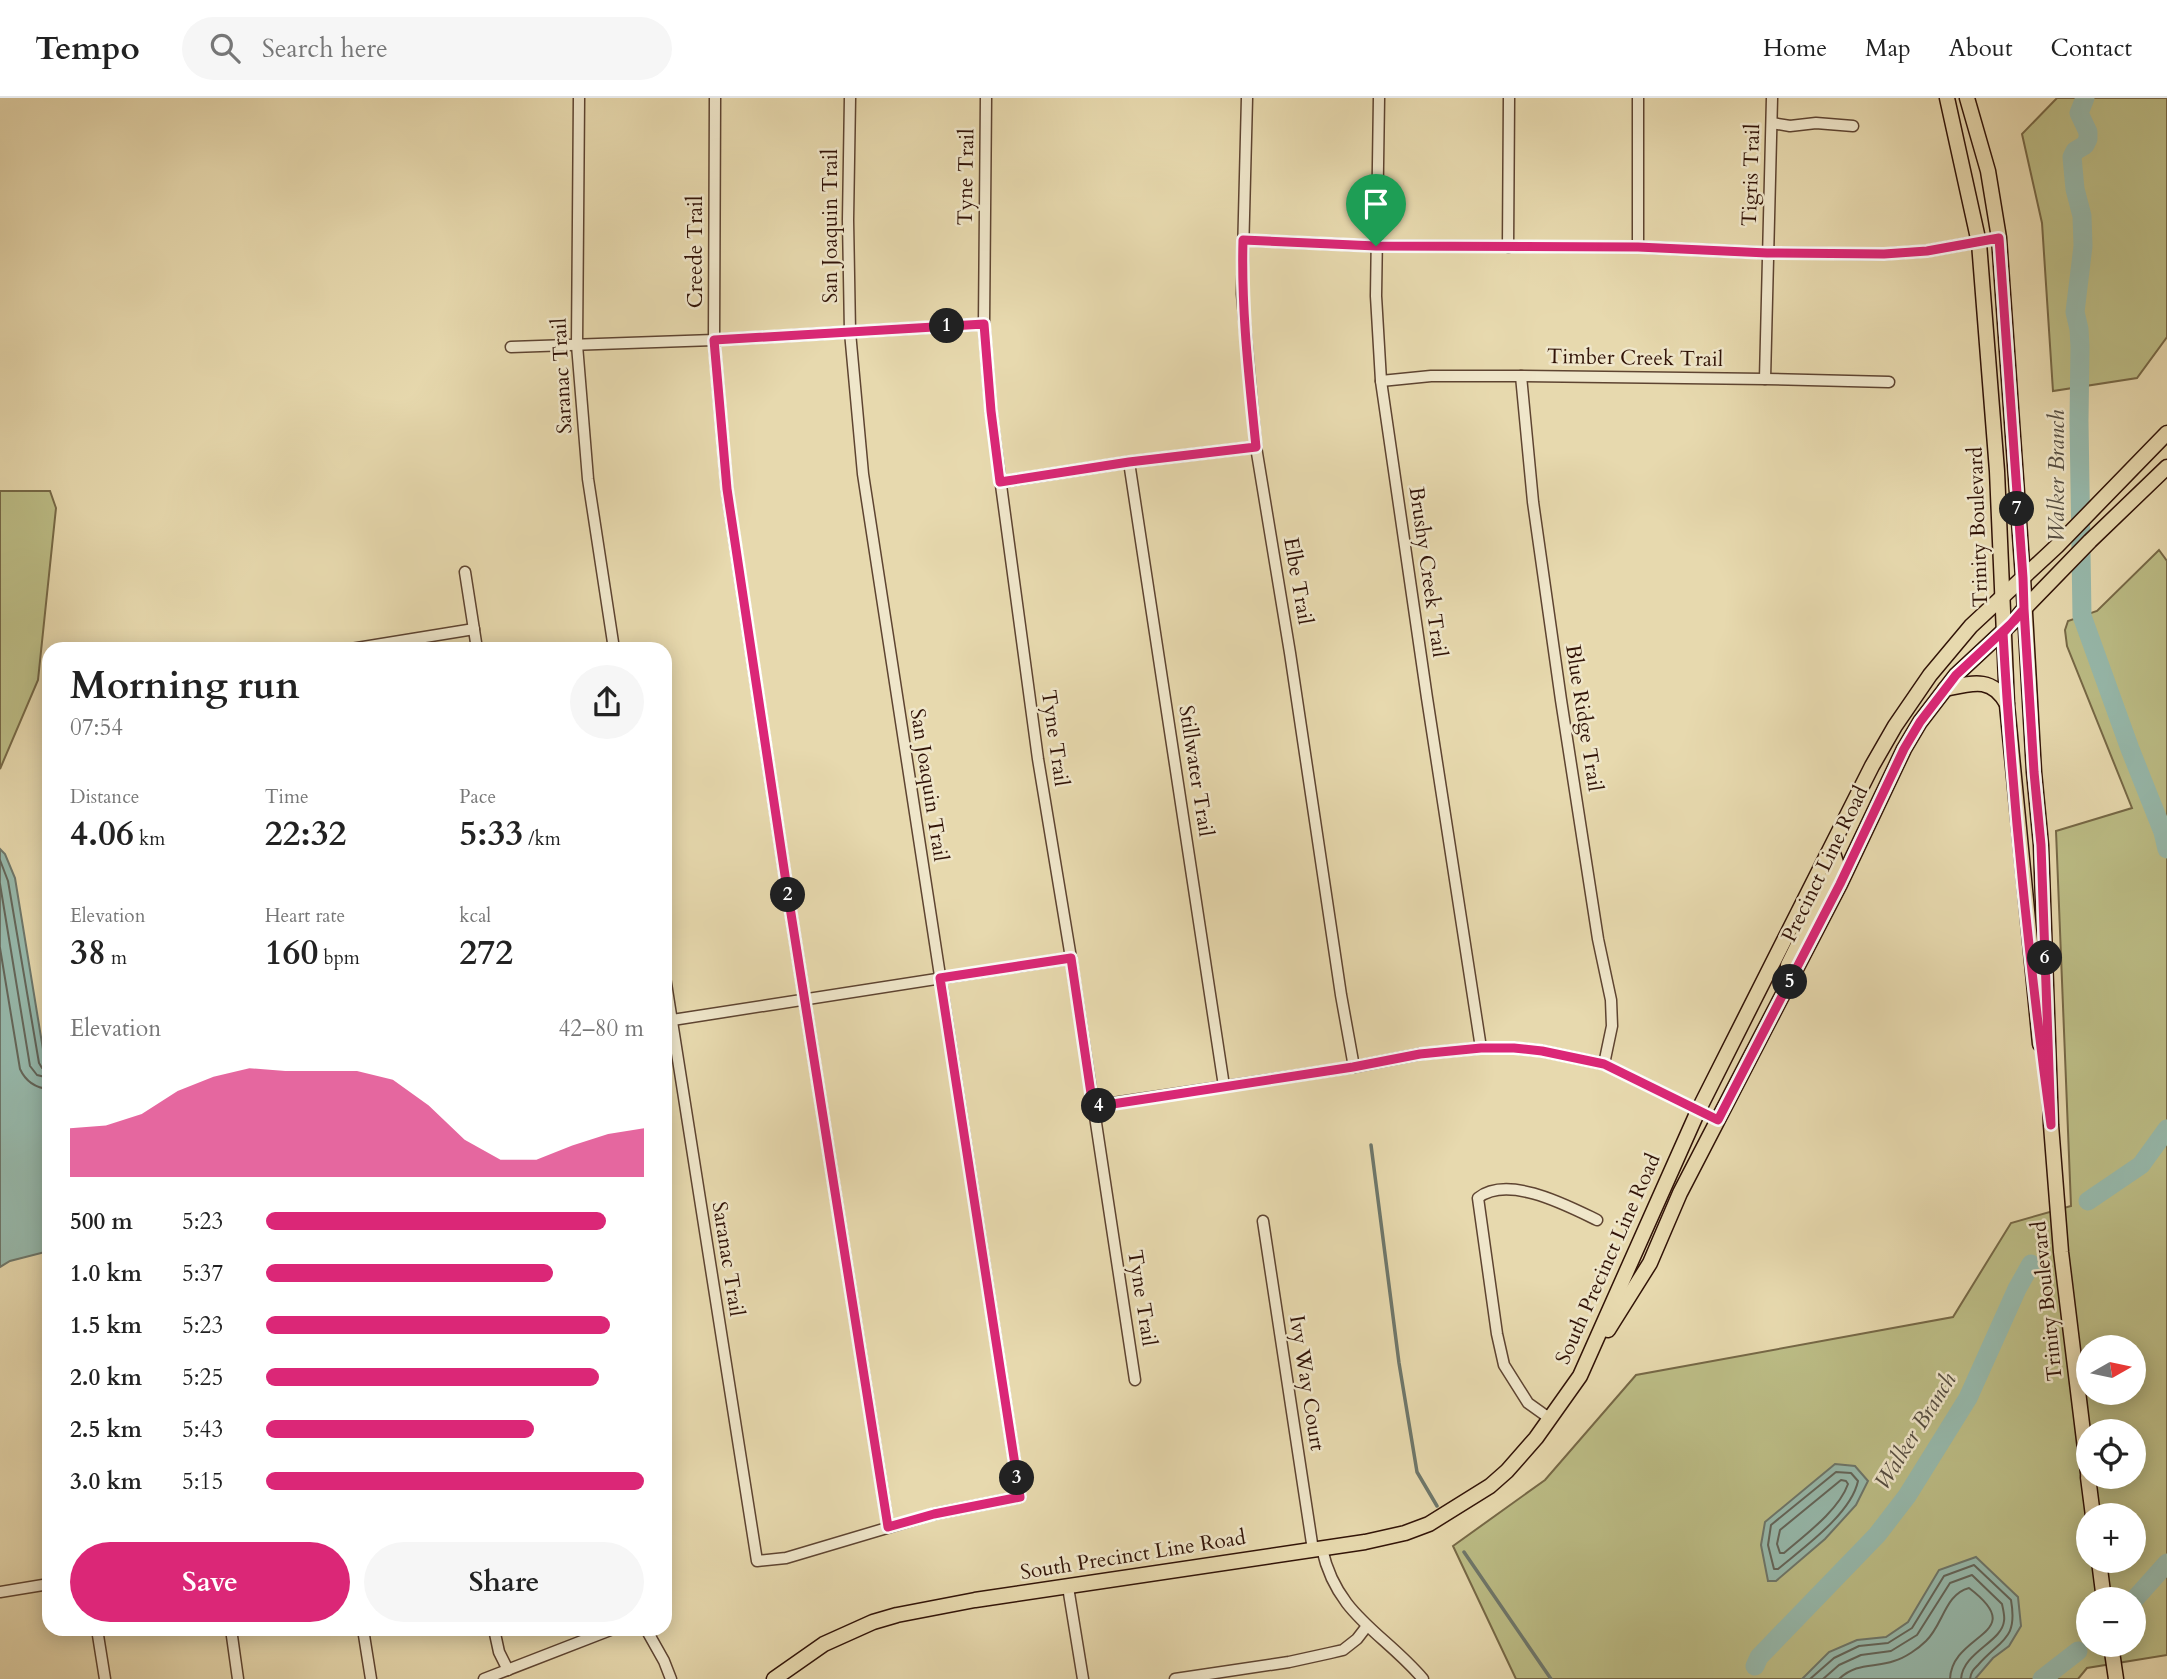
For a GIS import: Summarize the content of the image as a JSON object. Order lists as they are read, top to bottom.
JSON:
{
  "streets": {
    "main road": ["Trinity Boulevard", "Precinct Line Road", "South Precinct Line Road"],
    "street": [
      "Tigris Trail",
      "Tyne Trail",
      "San Joaquin Trail",
      "Creede Trail",
      "Timber Creek Trail",
      "Saranac Trail",
      "Brushy Creek Trail",
      "Elbe Trail",
      "Blue Ridge Trail",
      "Stillwater Trail",
      "Ivy Way Court"
    ]
  },
  "crossings": [
    ["Tigris Trail", "Timber Creek Trail"],
    ["San Joaquin Trail", "Creede Trail"],
    ["San Joaquin Trail", "Saranac Trail"],
    ["Creede Trail", "Saranac Trail"],
    ["Timber Creek Trail", "Brushy Creek Trail"],
    ["Timber Creek Trail", "Blue Ridge Trail"],
    ["Trinity Boulevard", "Precinct Line Road"],
    ["Trinity Boulevard", "South Precinct Line Road"],
    ["Precinct Line Road", "South Precinct Line Road"],
    ["South Precinct Line Road", "Ivy Way Court"]
  ],
  "water": ["Walker Branch"],
  "north": "right",
  "page": {
    "header": "Tempo",
    "search": "Search here",
    "nav": [
      "Home",
      "Map",
      "About",
      "Contact"
    ],
    "pins": [
      "1",
      "7",
      "2",
      "6",
      "5",
      "4",
      "3"
    ],
    "heading": ["Morning run", "07:54"],
    "stats": [
      ["Distance", "4.06 km"],
      ["Time", "22:32"],
      ["Pace", "5:33 /km"],
      ["Elevation", "38 m"],
      ["Heart rate", "160 bpm"],
      ["kcal", "272"]
    ],
    "chart": ["Elevation", "42–80 m"],
    "list": [
      {
        "name": "500 m",
        "note": "5:23"
      },
      {
        "name": "1.0 km",
        "note": "5:37"
      },
      {
        "name": "1.5 km",
        "note": "5:23"
      },
      {
        "name": "2.0 km",
        "note": "5:25"
      },
      {
        "name": "2.5 km",
        "note": "5:43"
      },
      {
        "name": "3.0 km",
        "note": "5:15"
      }
    ],
    "map_buttons": ["+", "−"],
    "buttons": ["Save", "Share"]
  }
}
